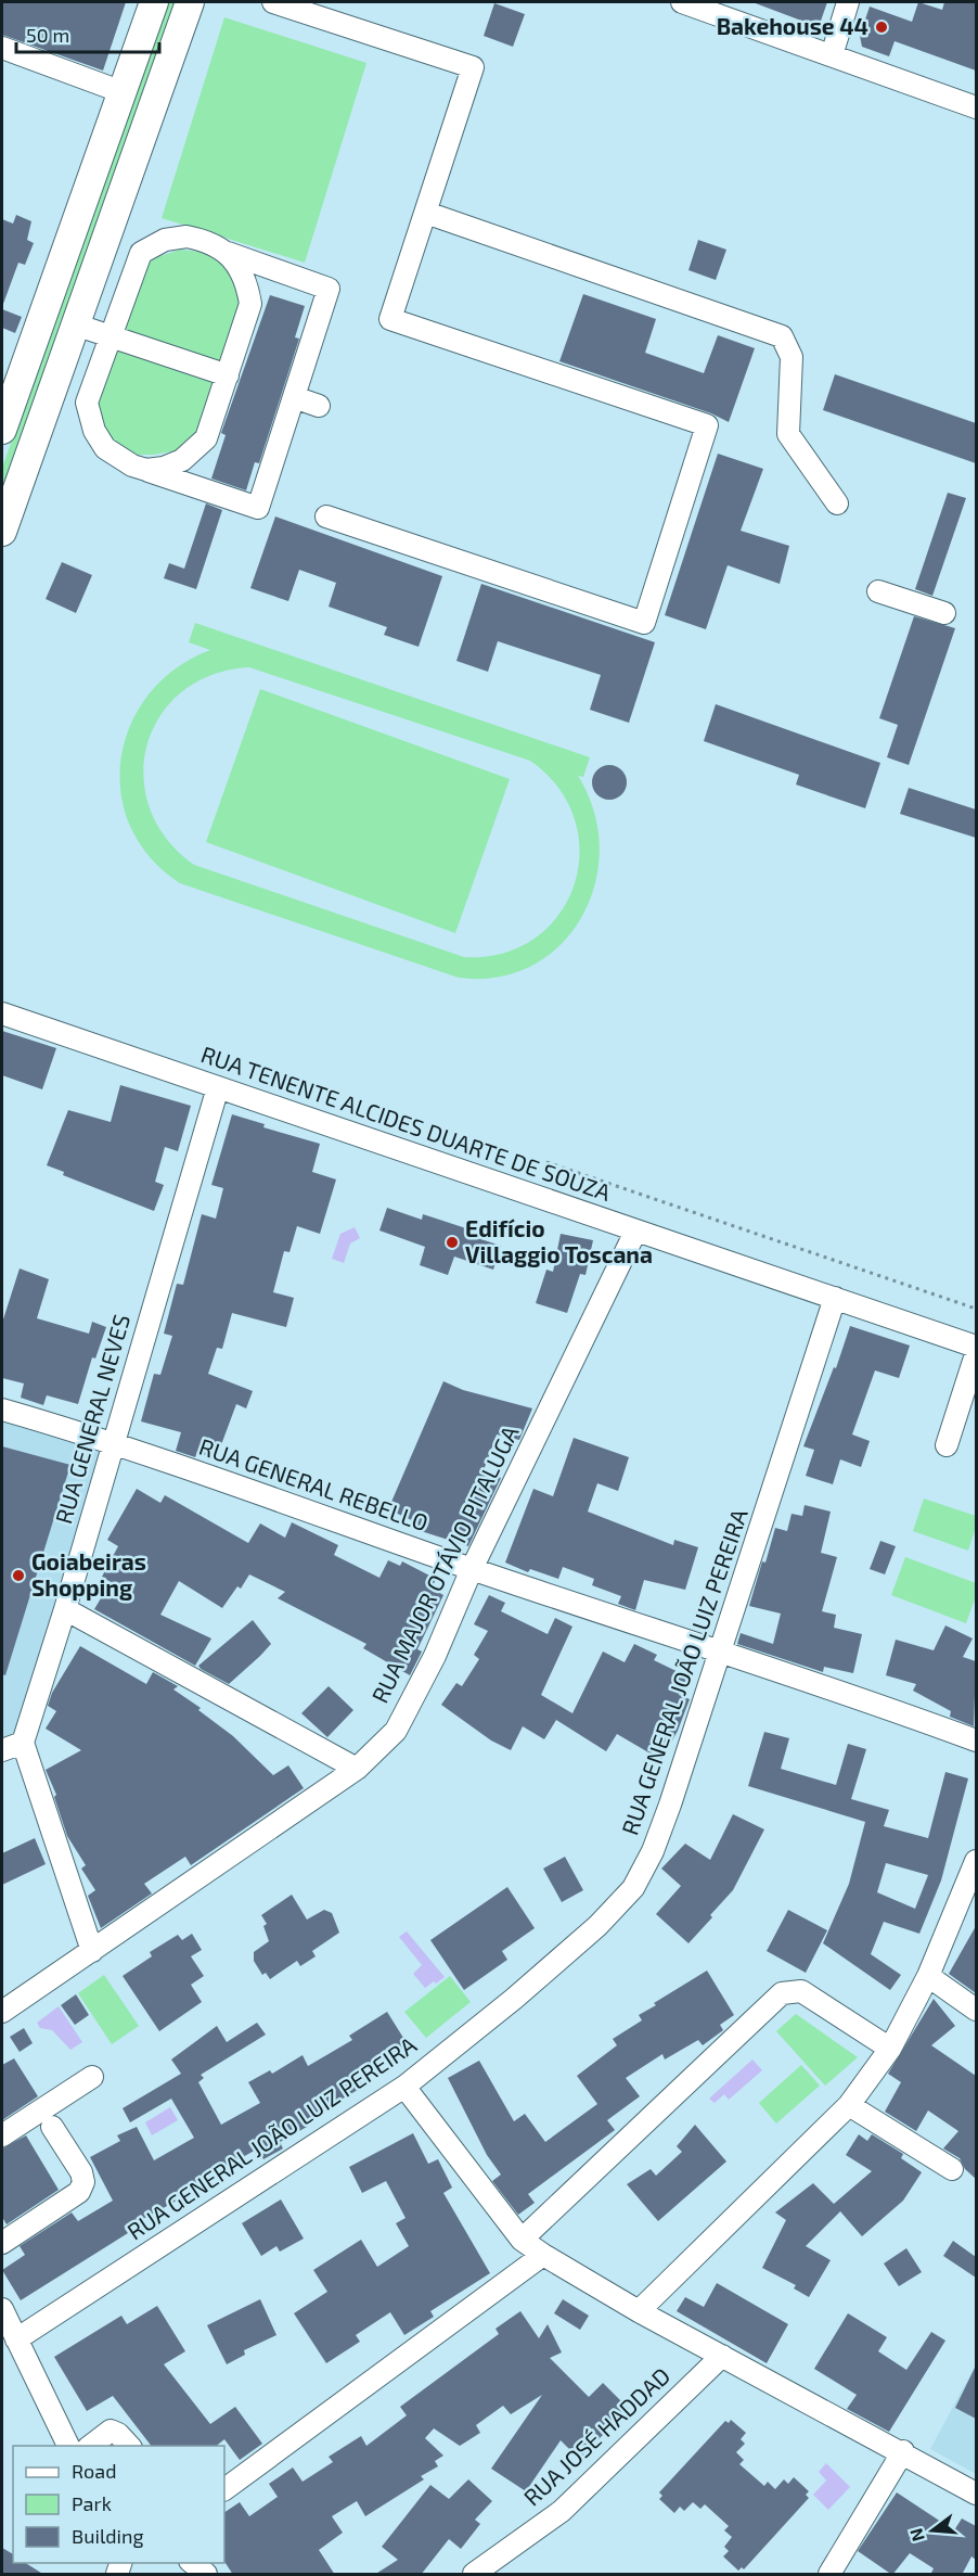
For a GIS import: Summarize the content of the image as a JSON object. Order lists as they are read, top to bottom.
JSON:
{
  "streets": {
    "street": [
      "RUA TENENTE ALCIDES DUARTE DE SOUZA",
      "RUA GENERAL NEVES",
      "RUA GENERAL REBELLO",
      "RUA MAJOR OTÁVIO PITALUGA",
      "RUA GENERAL JOÃO LUIZ PEREIRA",
      "RUA JOSÉ HADDAD"
    ]
  },
  "crossings": [
    ["RUA TENENTE ALCIDES DUARTE DE SOUZA", "RUA GENERAL NEVES"],
    ["RUA TENENTE ALCIDES DUARTE DE SOUZA", "RUA MAJOR OTÁVIO PITALUGA"],
    ["RUA TENENTE ALCIDES DUARTE DE SOUZA", "RUA GENERAL JOÃO LUIZ PEREIRA"],
    ["RUA GENERAL NEVES", "RUA GENERAL REBELLO"],
    ["RUA GENERAL REBELLO", "RUA MAJOR OTÁVIO PITALUGA"],
    ["RUA GENERAL REBELLO", "RUA GENERAL JOÃO LUIZ PEREIRA"]
  ],
  "places": ["Bakehouse 44", "Edifício Villaggio Toscana", "Goiabeiras Shopping"],
  "legend": ["Road", "Park", "Building"],
  "scale_bar": "50 m",
  "north": "left"
}
